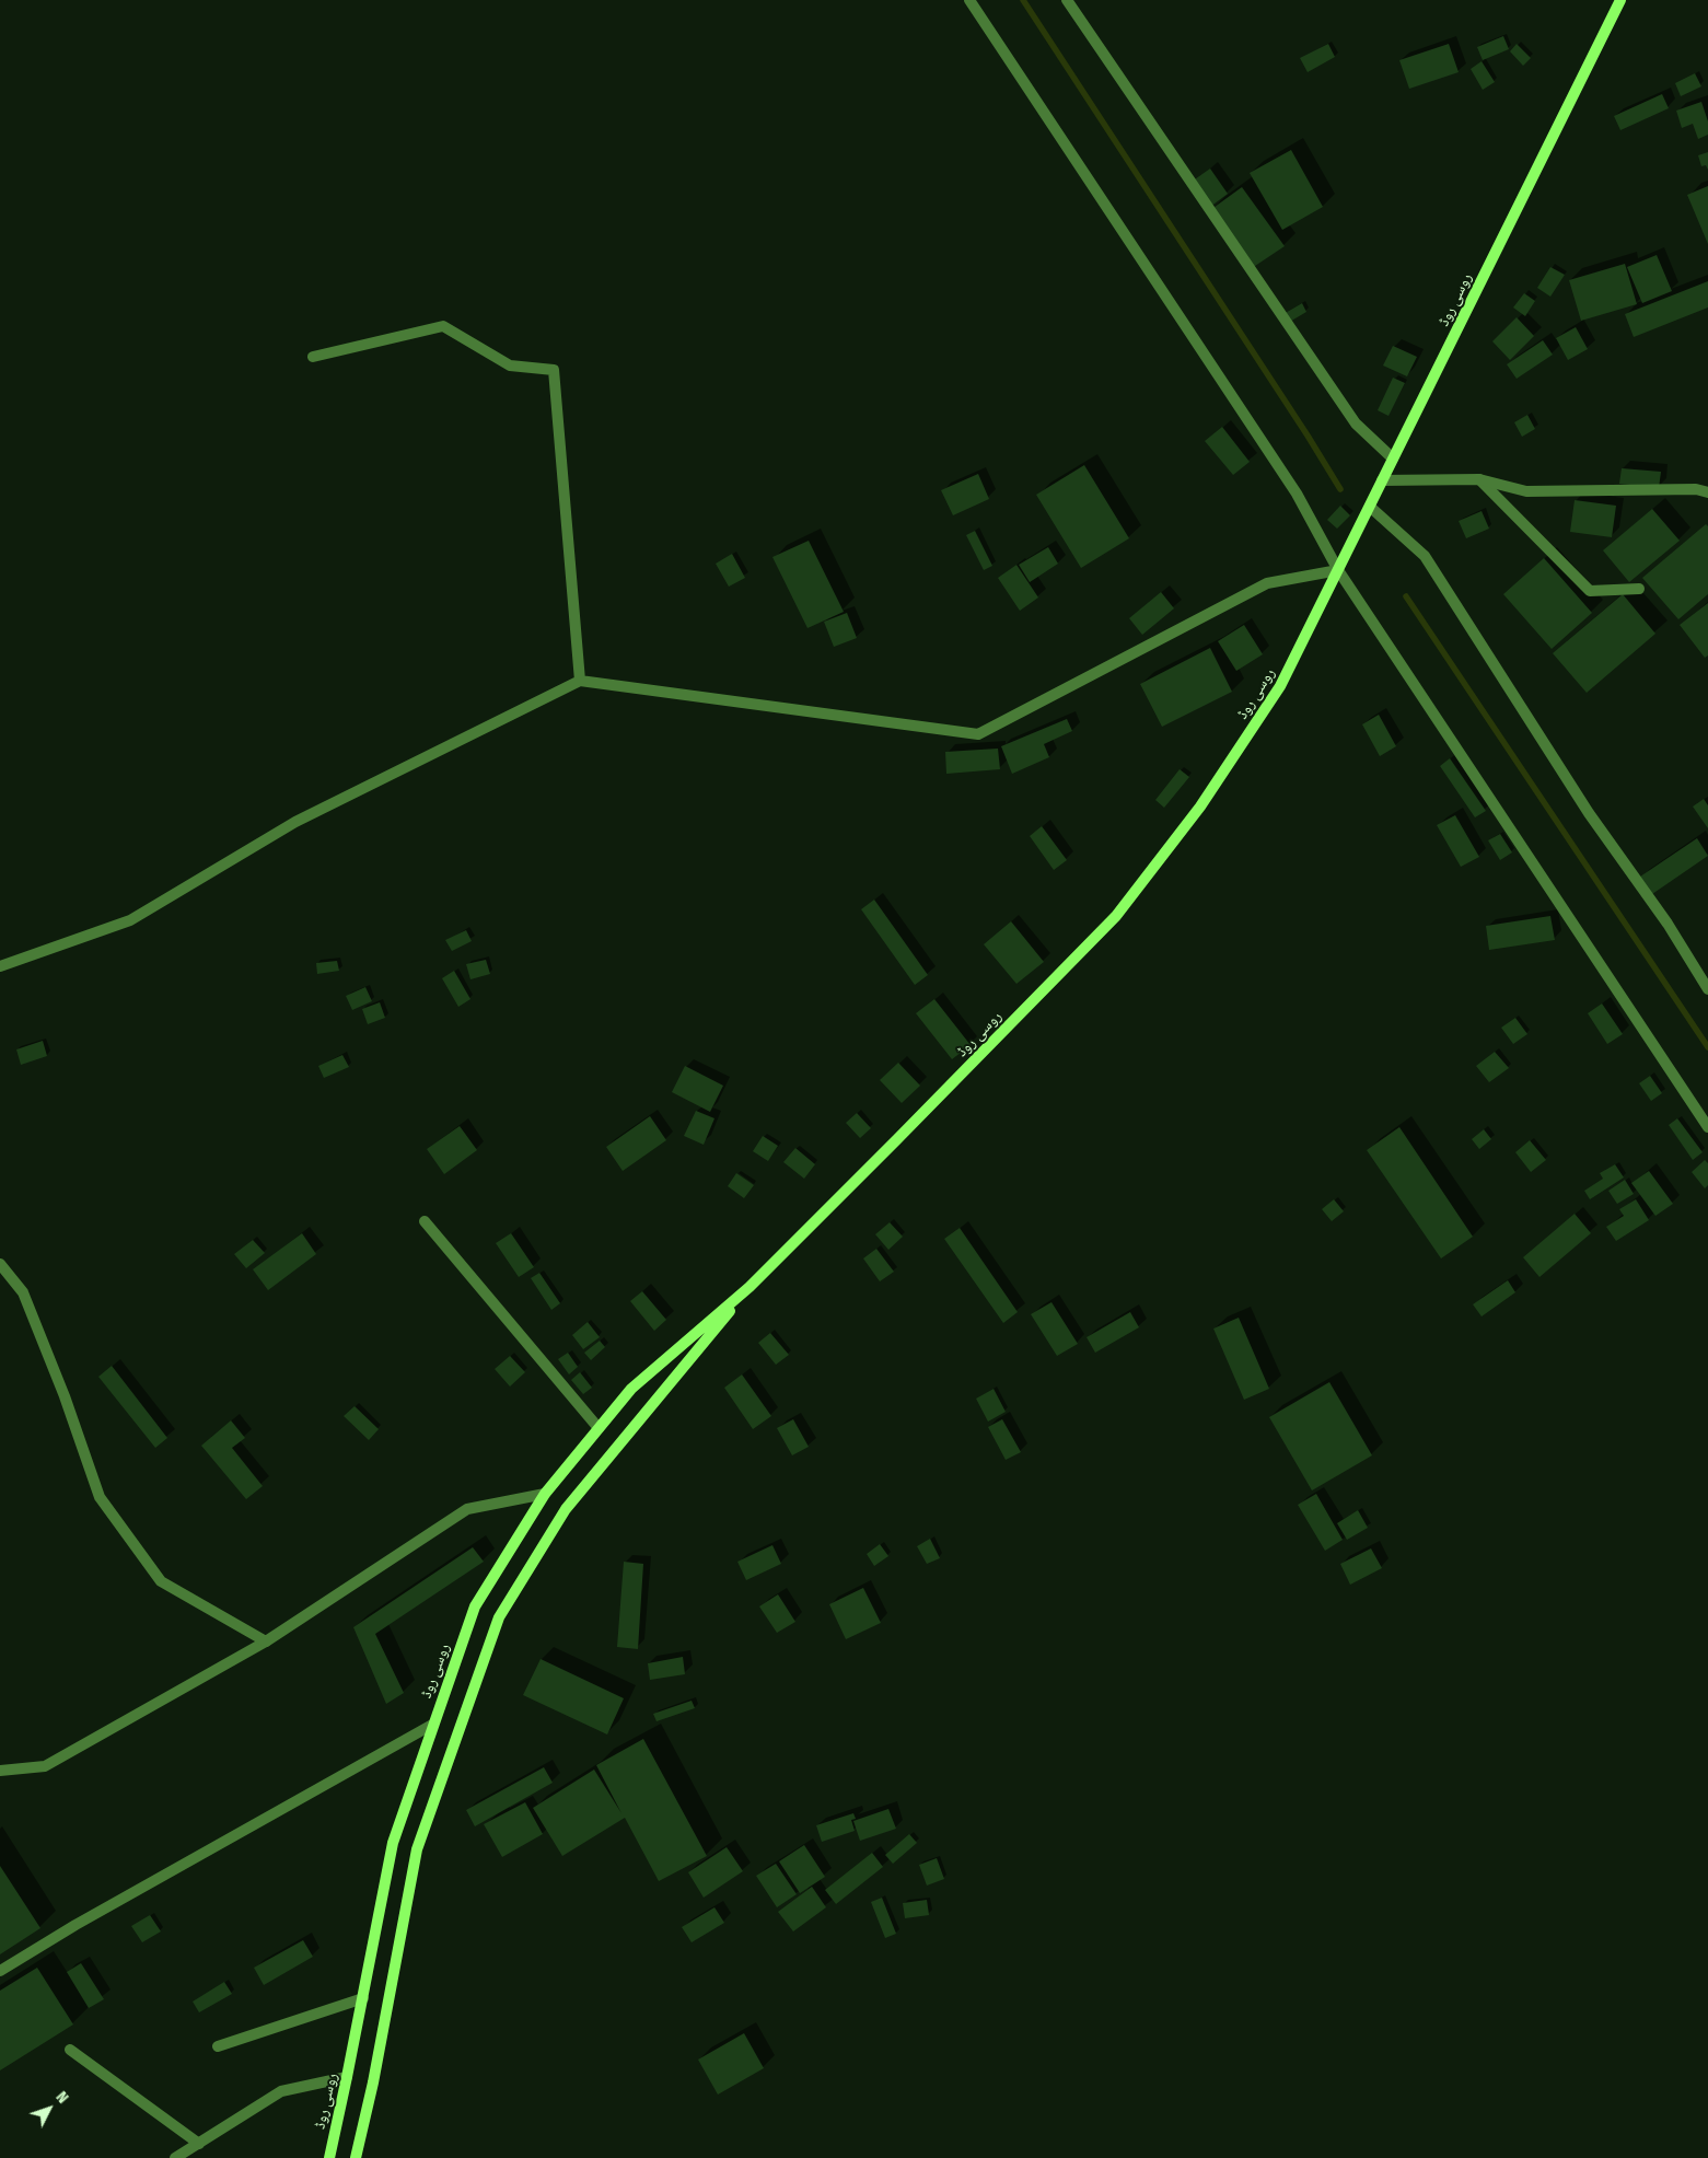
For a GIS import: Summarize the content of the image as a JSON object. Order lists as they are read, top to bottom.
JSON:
{
  "streets": {
    "main road": ["روسی روڈ"]
  },
  "north": "top right"
}
